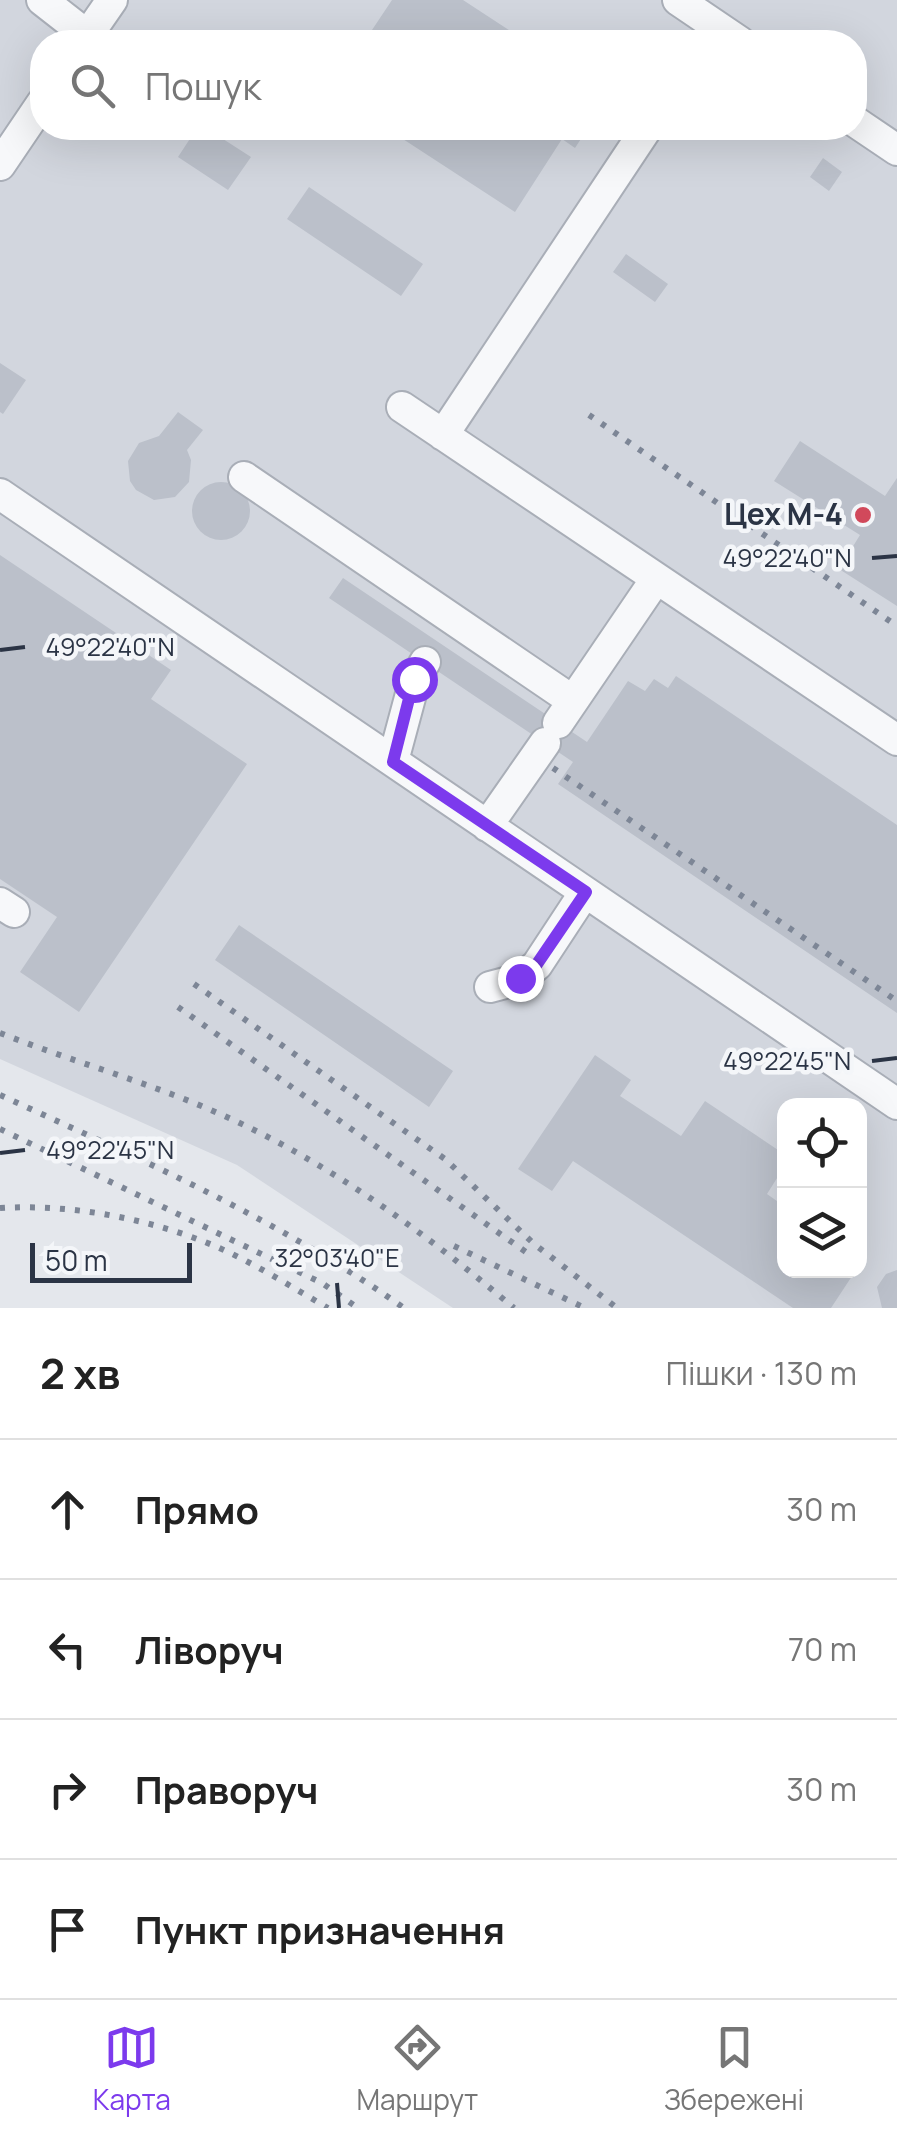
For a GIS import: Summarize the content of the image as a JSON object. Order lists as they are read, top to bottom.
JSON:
{
  "places": ["Цех М-4"],
  "scale_bar": "50 m",
  "page": {
    "search": "Пошук",
    "scale": "50 m",
    "heading": ["2 хв", "Пішки · 130 m"],
    "list": [
      ["Прямо", "30 m"],
      ["Ліворуч", "70 m"],
      ["Праворуч", "30 m"],
      "Пункт призначення"
    ],
    "nav": ["Карта", "Маршрут", "Збережені"]
  },
  "coordinates": ["49°22'40\"N", "49°22'45\"N", "32°03'40\"E"]
}
